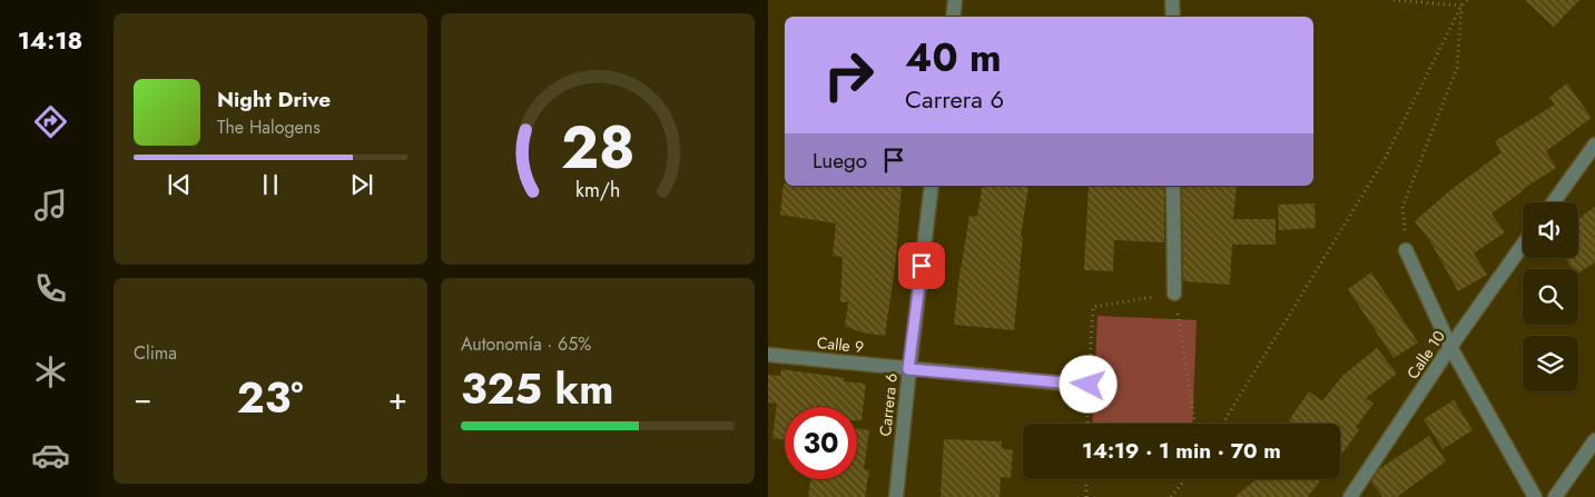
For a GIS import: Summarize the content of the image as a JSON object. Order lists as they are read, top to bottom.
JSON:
{
  "streets": {
    "street": ["Calle 9", "Calle 10", "Carrera 6"]
  },
  "crossings": [
    ["Calle 9", "Carrera 6"]
  ],
  "page": {
    "tabs": "14:18",
    "turn": ["40 m", "Carrera 6"],
    "song": ["Night Drive", "The Halogens"],
    "then": "Luego",
    "tile": [
      "Clima",
      ["Autonomía · 65%", "325 km"]
    ],
    "heat": ["−", "23°", "+"],
    "limit": "30",
    "trip": "14:19 · 1 min · 70 m",
    "gauge": ["28", "km/h"]
  }
}
